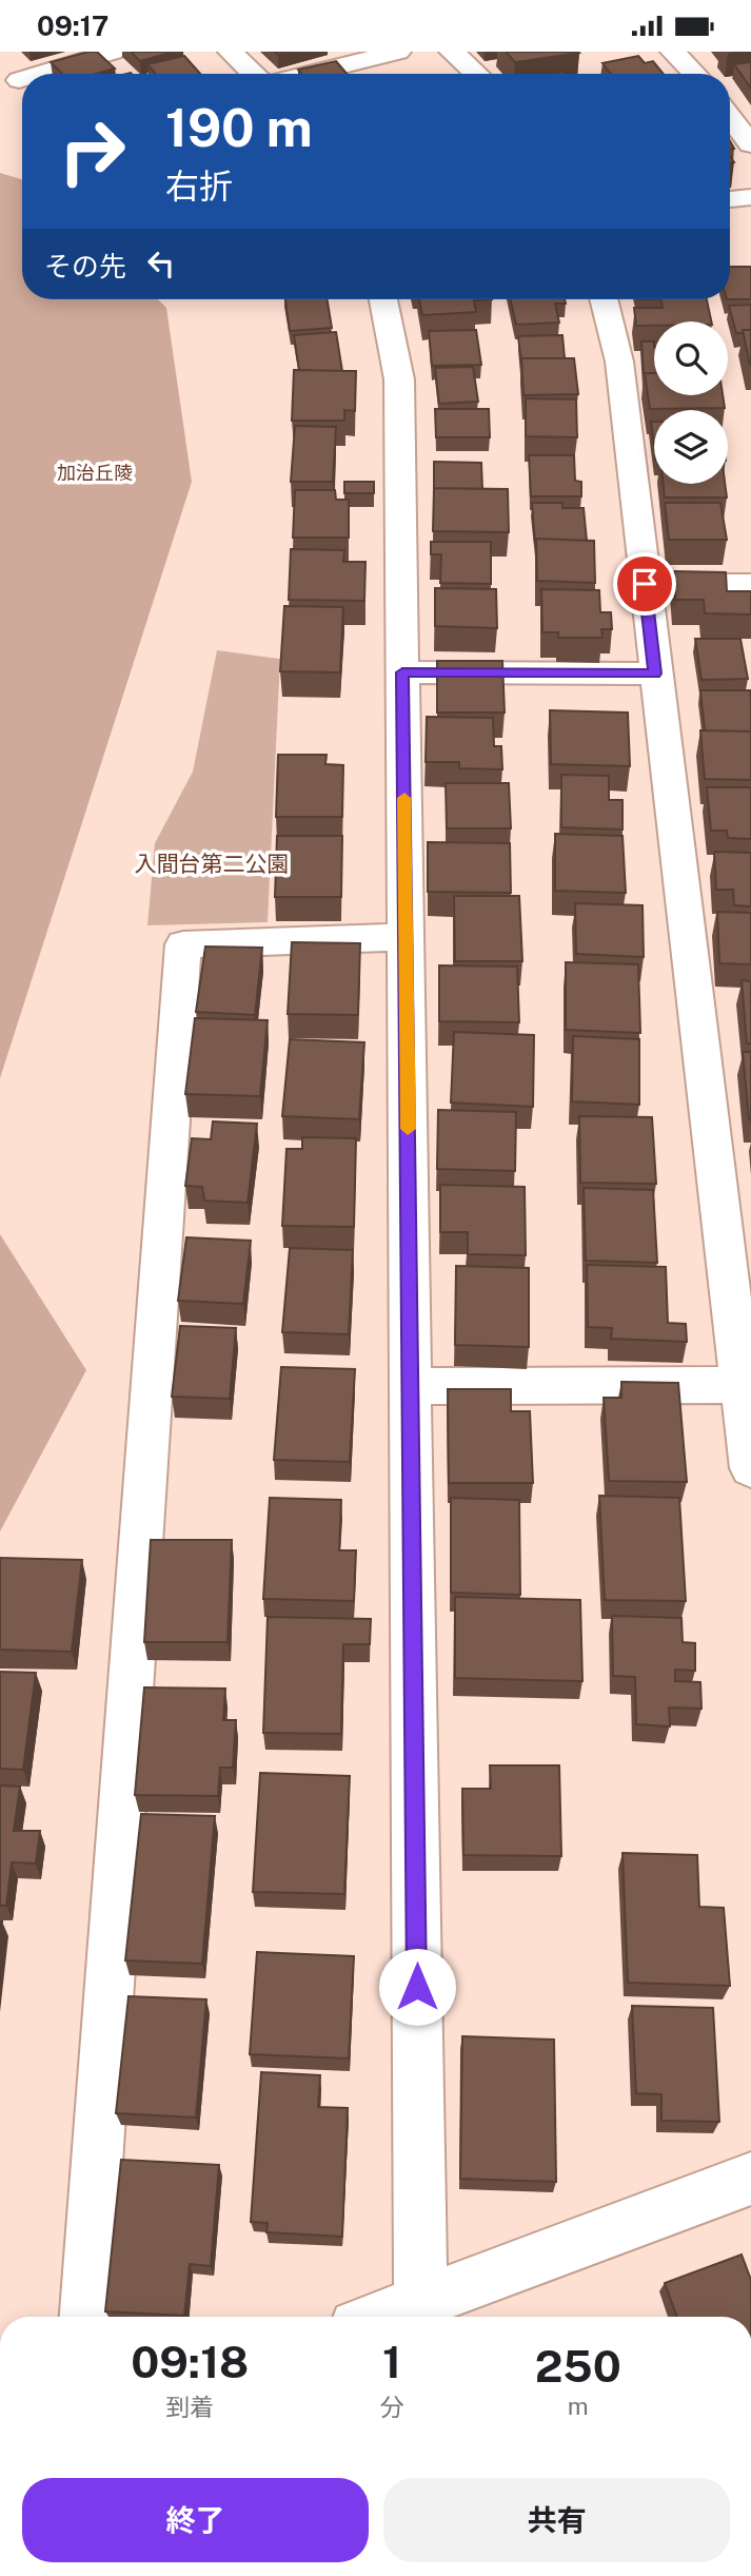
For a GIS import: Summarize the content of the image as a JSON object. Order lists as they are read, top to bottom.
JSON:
{
  "parks": ["加治丘陵", "入間台第二公園"],
  "page": {
    "status": "09:17",
    "turn": ["190 m", "右折"],
    "then": "その先",
    "eta": [
      "09:18",
      "到着",
      "1",
      "分",
      "250",
      "m"
    ],
    "buttons": ["終了", "共有"]
  }
}
